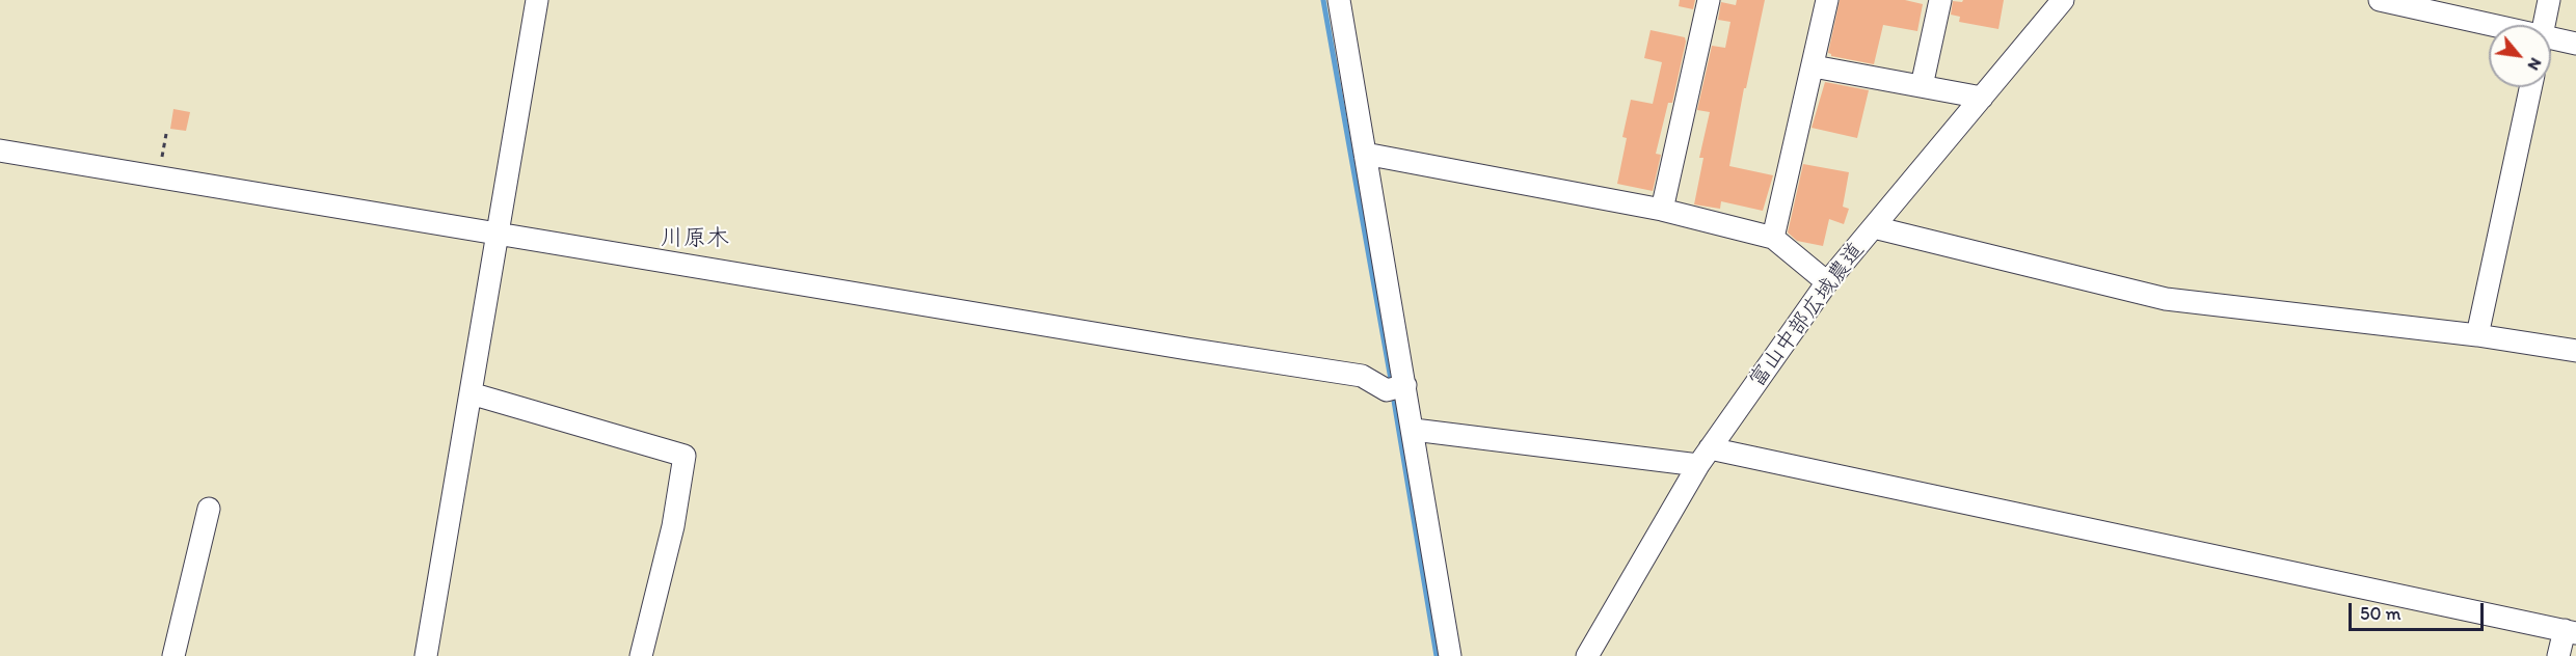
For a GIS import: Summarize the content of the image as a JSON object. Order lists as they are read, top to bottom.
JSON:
{
  "streets": {
    "street": ["富山中部広域農道"]
  },
  "districts": ["川原木"],
  "scale_bar": "50 m",
  "north": "bottom right"
}
